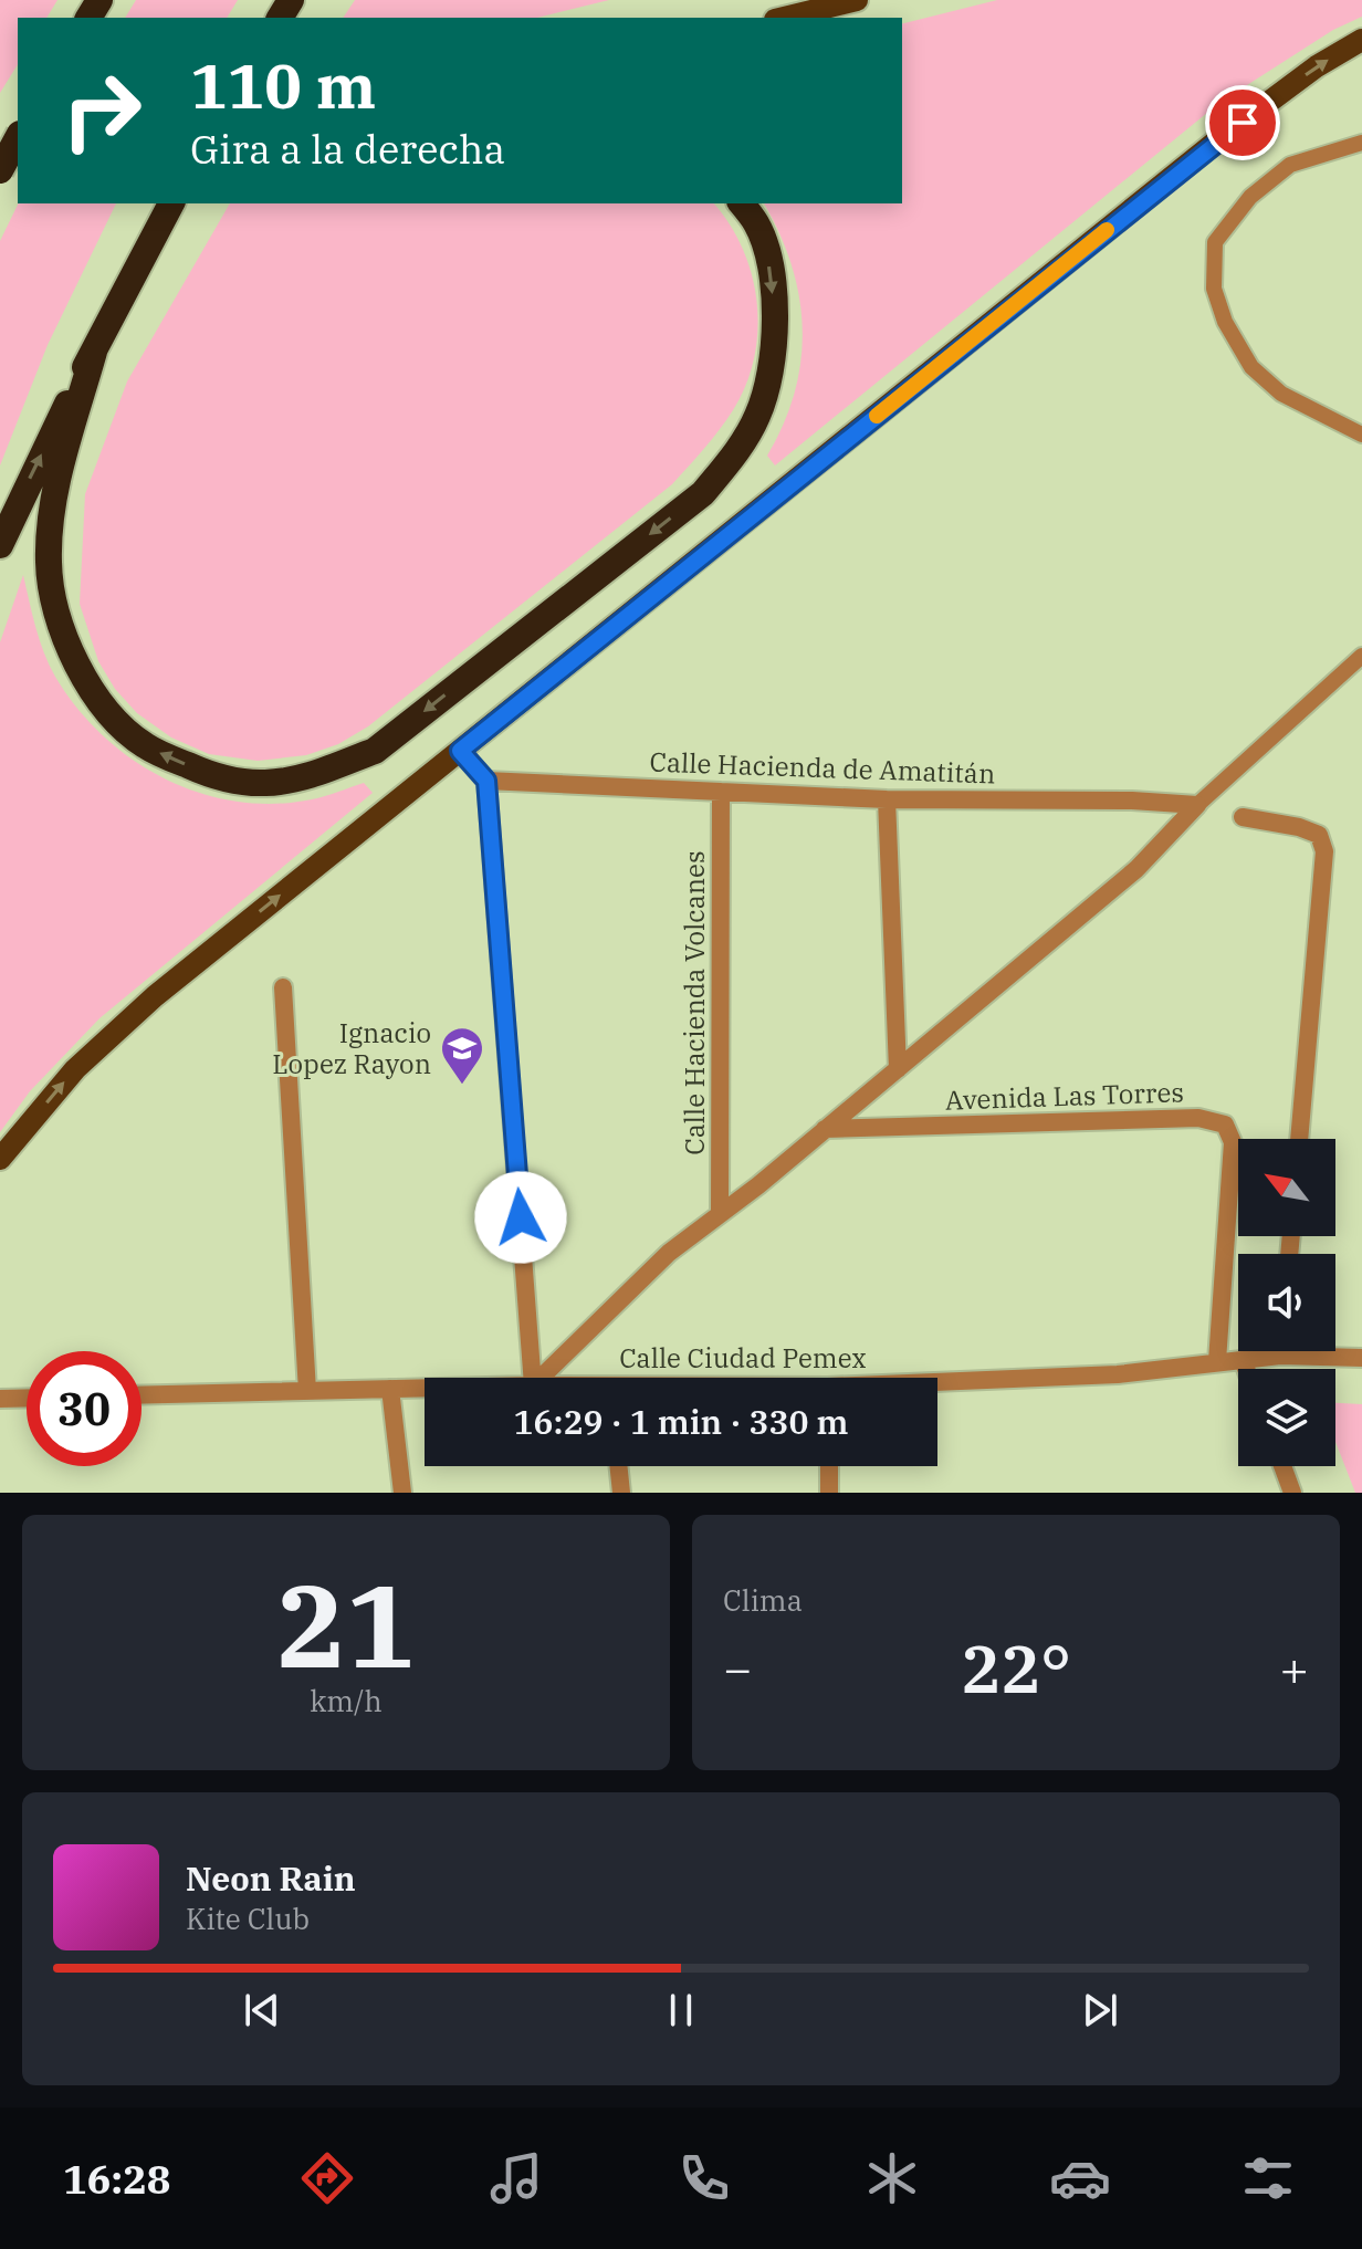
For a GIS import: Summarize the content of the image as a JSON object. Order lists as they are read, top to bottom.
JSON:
{
  "streets": {
    "street": [
      "Calle Hacienda de Amatitán",
      "Calle Hacienda Volcanes",
      "Avenida Las Torres",
      "Calle Ciudad Pemex"
    ]
  },
  "crossings": [
    ["Calle Hacienda de Amatitán", "Calle Hacienda Volcanes"],
    ["Avenida Las Torres", "Calle Ciudad Pemex"]
  ],
  "places": {
    "school or university": ["Ignacio Lopez Rayon"]
  },
  "north": "top left",
  "page": {
    "turn": ["110 m", "Gira a la derecha"],
    "limit": "30",
    "trip": "16:29 · 1 min · 330 m",
    "tile": [
      ["21", "km/h"],
      "Clima"
    ],
    "heat": ["−", "22°", "+"],
    "song": ["Neon Rain", "Kite Club"],
    "tabs": "16:28"
  }
}
